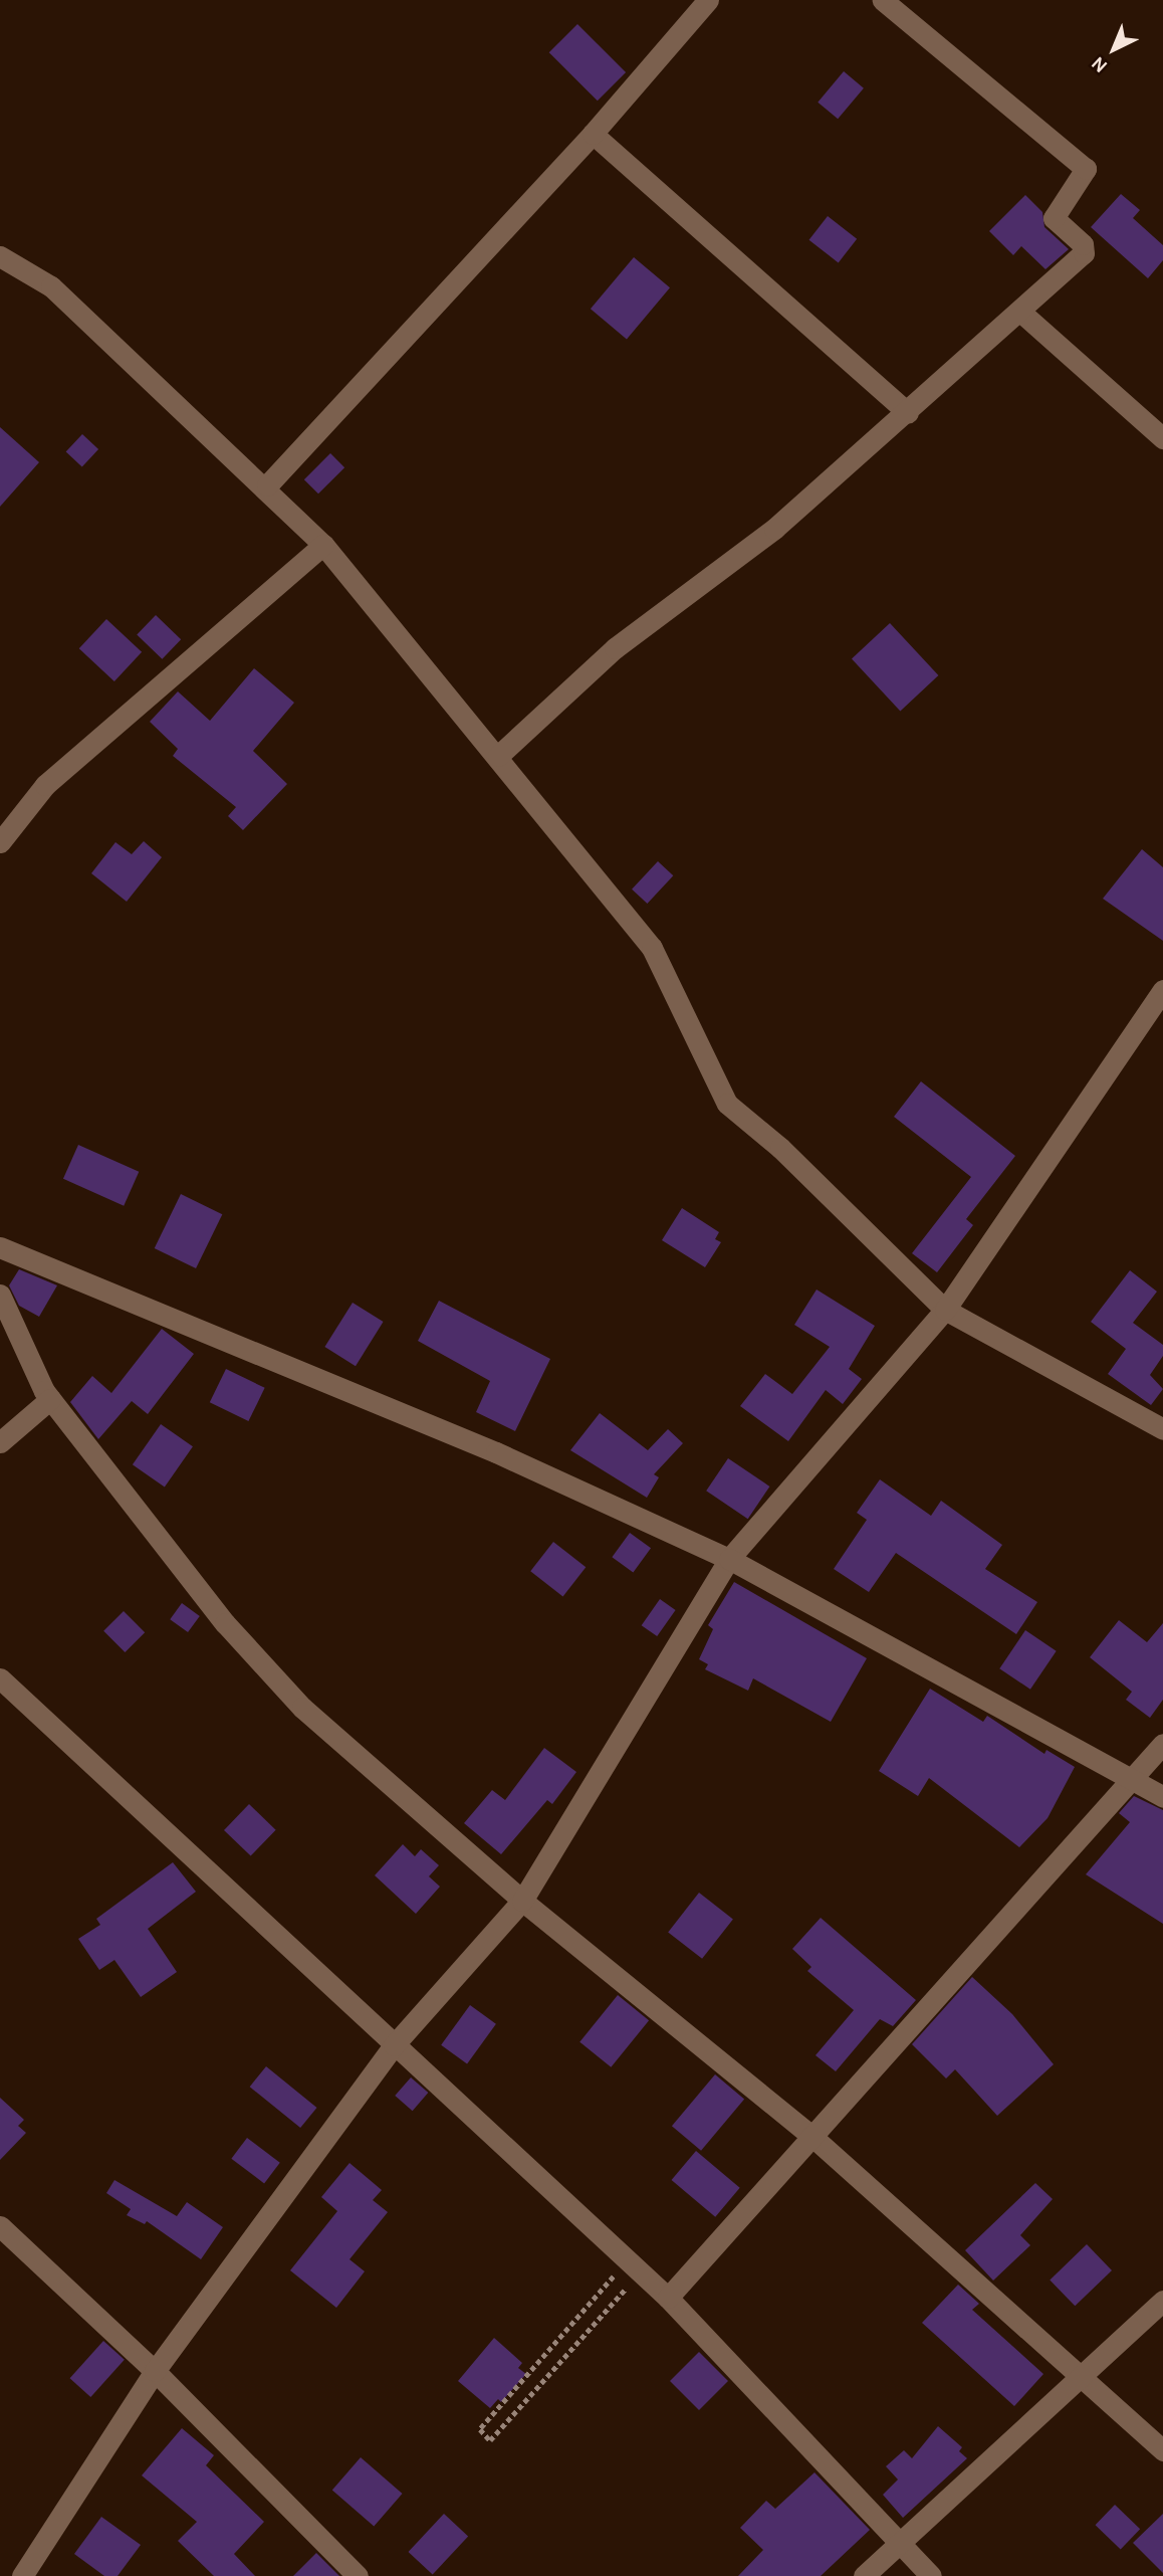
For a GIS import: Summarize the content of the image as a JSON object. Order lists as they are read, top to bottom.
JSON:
{
  "north": "bottom left"
}
